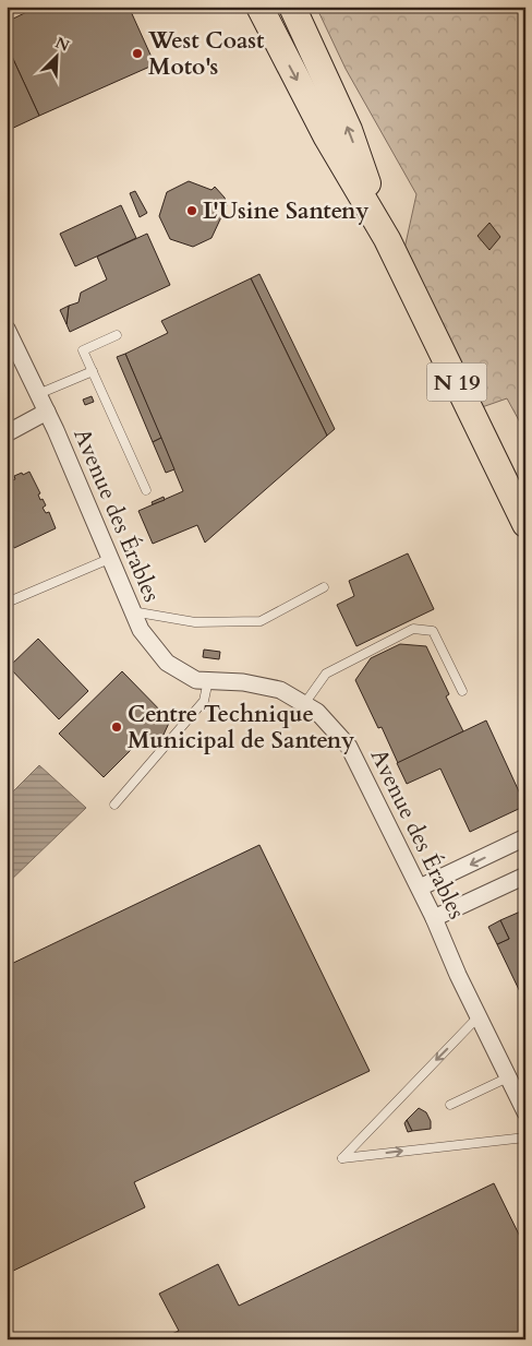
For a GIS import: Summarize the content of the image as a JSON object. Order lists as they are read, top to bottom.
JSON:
{
  "streets": {
    "main road": ["N 19"],
    "street": ["Avenue des Érables"]
  },
  "places": ["West Coast Moto's", "L'Usine Santeny", "Centre Technique Municipal de Santeny"],
  "north": "top right"
}
